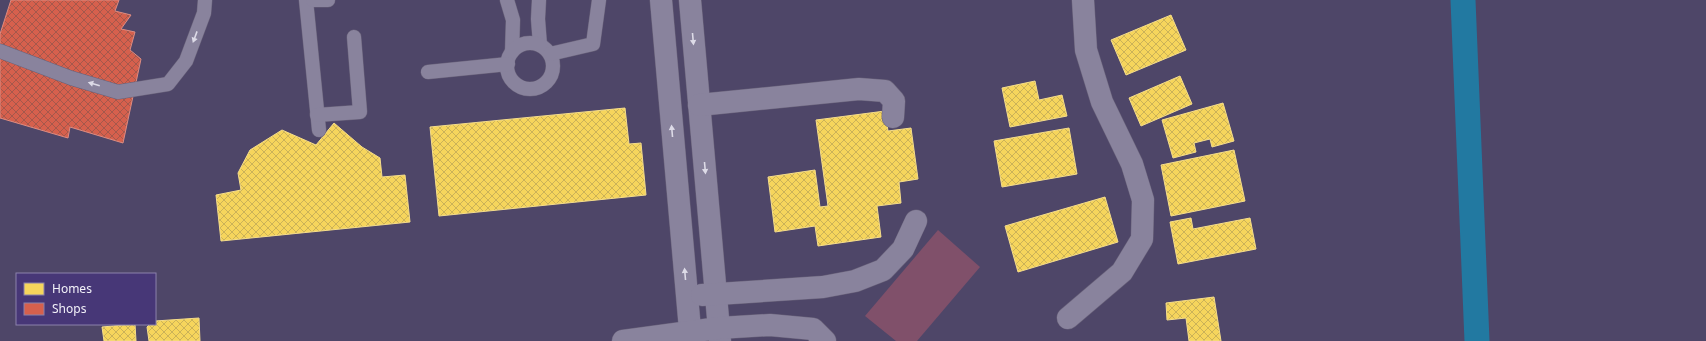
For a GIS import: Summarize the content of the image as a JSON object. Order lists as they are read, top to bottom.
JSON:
{
  "legend": ["Homes", "Shops"]
}
